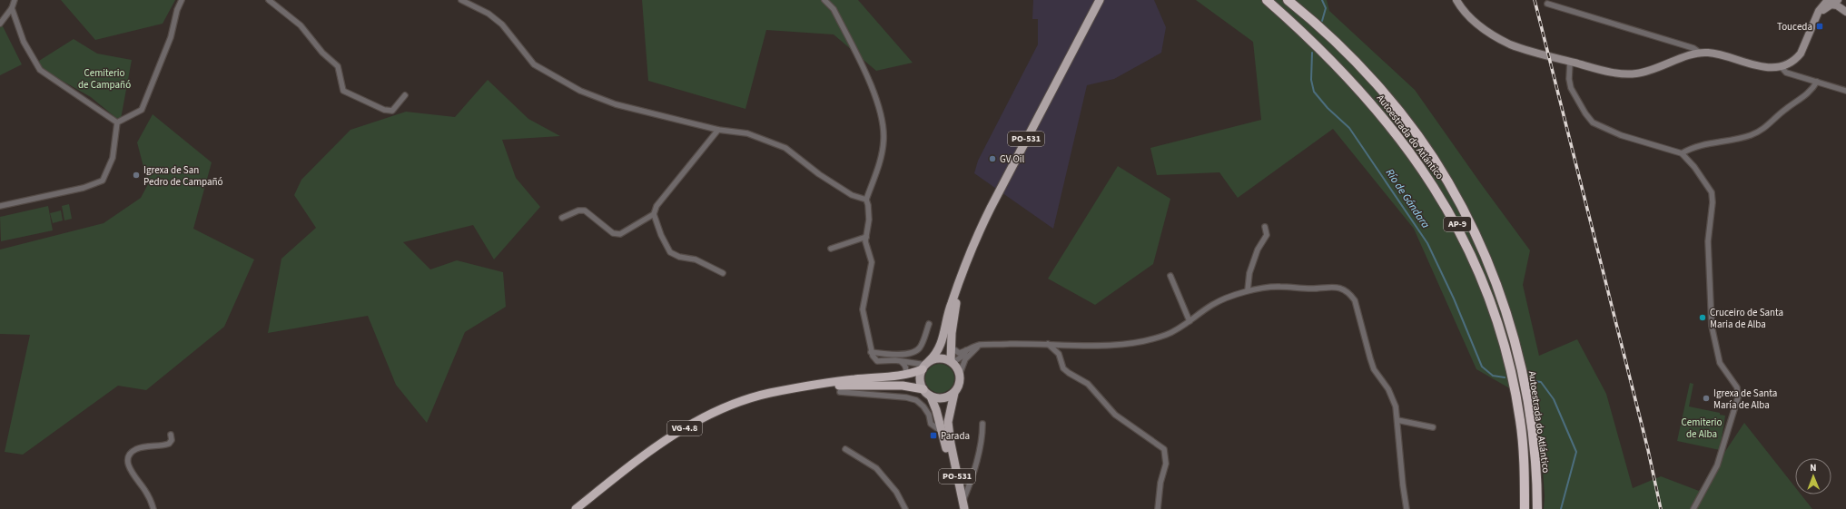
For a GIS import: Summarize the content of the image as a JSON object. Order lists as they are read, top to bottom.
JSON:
{
  "streets": {
    "highway": ["Autoestrada do Atlántico", "AP-9", "VG-4.8"],
    "main road": ["PO-531"]
  },
  "crossings": [
    ["PO-531", "VG-4.8"]
  ],
  "water": ["Río de Gándara"],
  "parks": ["Cemiterio de Campañó", "Cemiterio de Alba"],
  "places": {
    "transit": ["Touceda", "Parada"],
    "other": [
      "GV Oil",
      "Igrexa de San Pedro de Campañó",
      "Cruceiro de Santa Maria de Alba",
      "Igrexa de Santa María de Alba"
    ]
  },
  "north": "top"
}
